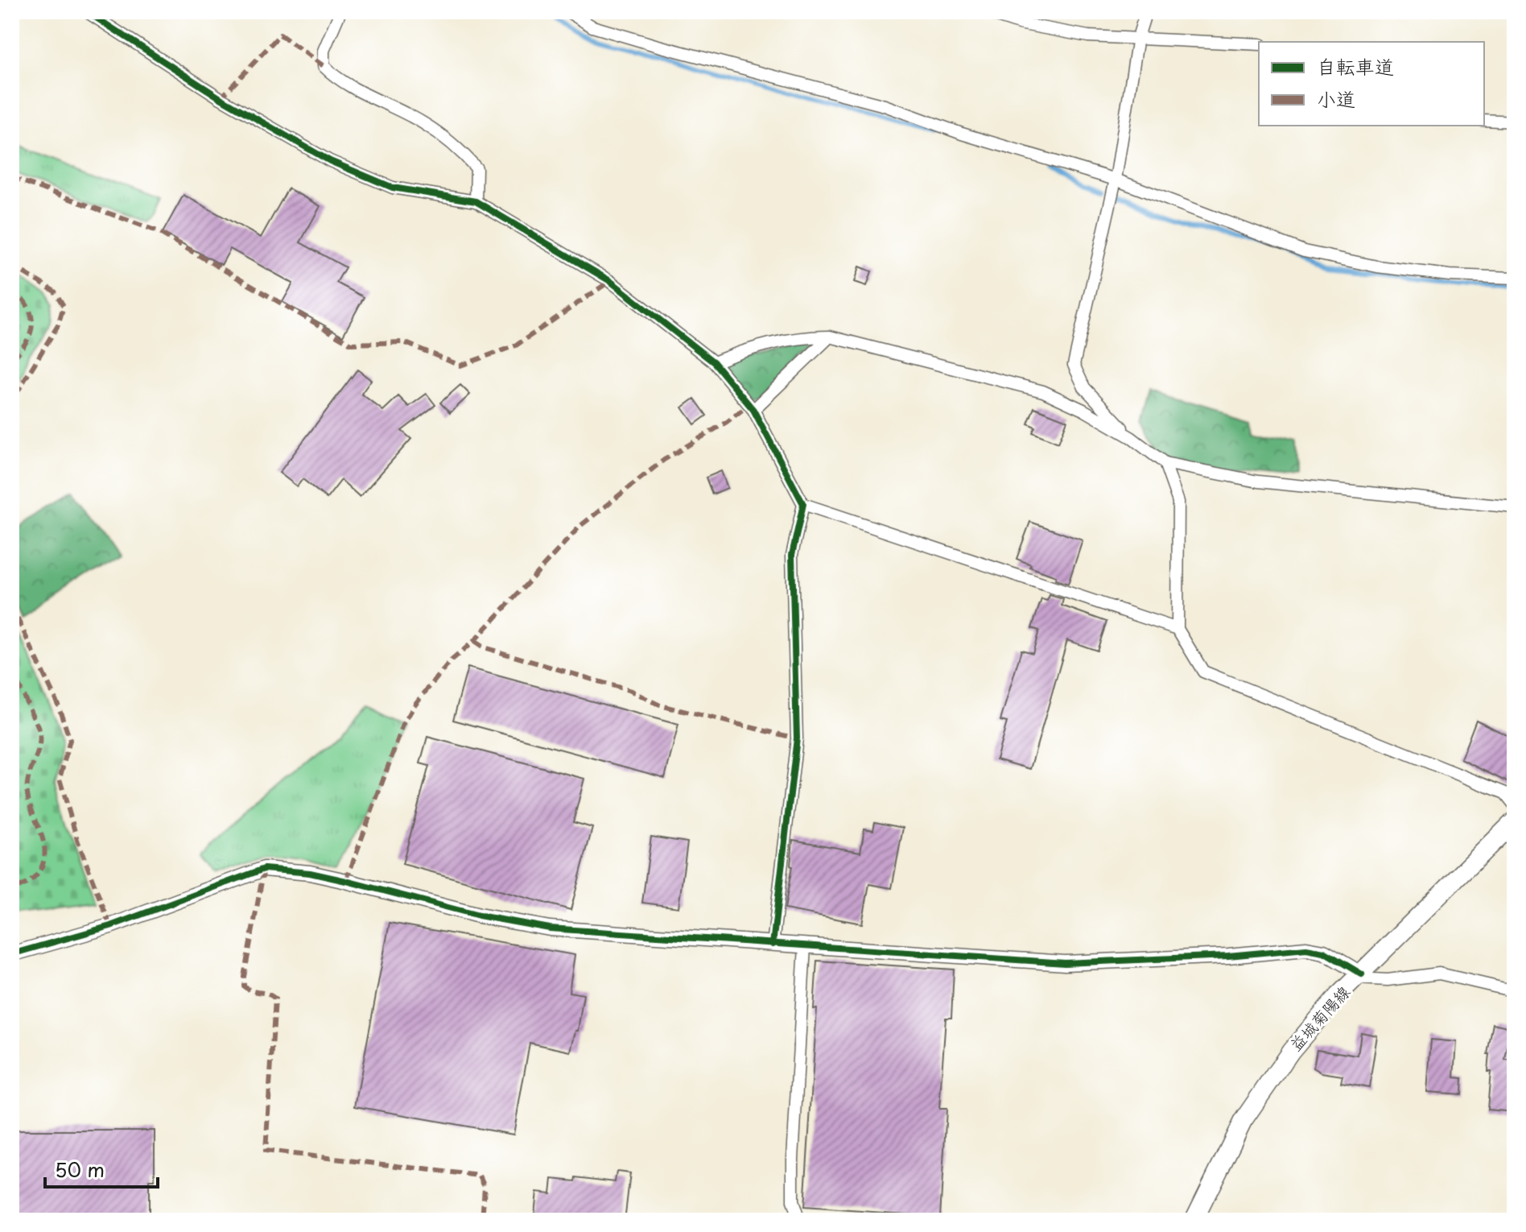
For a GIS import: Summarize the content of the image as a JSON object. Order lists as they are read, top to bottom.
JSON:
{
  "streets": {
    "main road": ["益城菊陽線"]
  },
  "legend": ["自転車道", "小道"],
  "scale_bar": "50 m"
}
